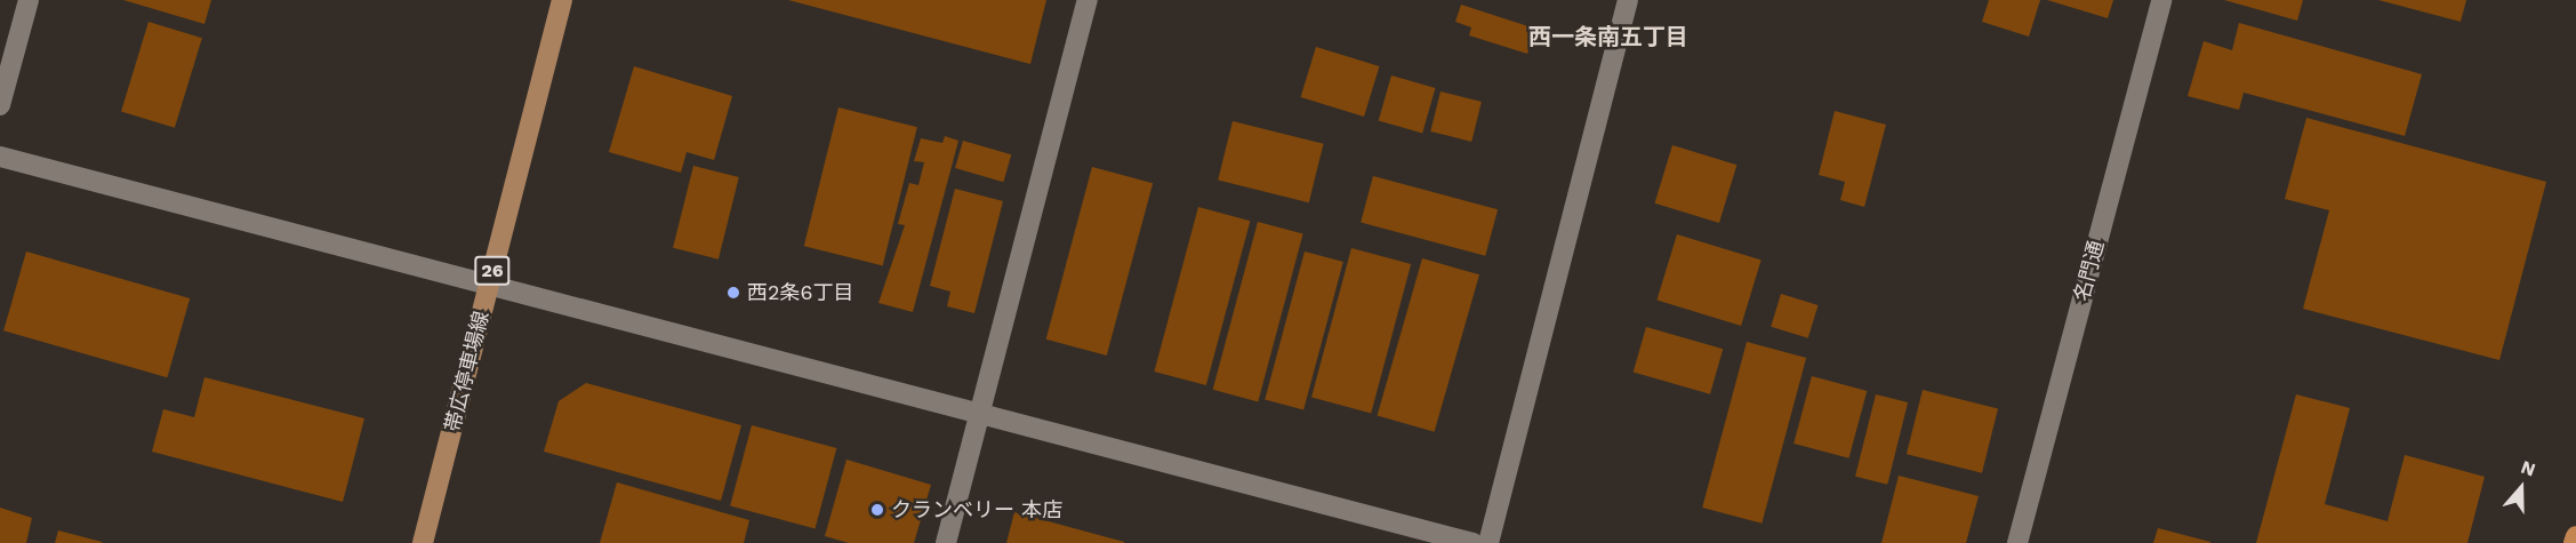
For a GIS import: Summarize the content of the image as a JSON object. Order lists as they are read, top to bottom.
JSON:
{
  "streets": {
    "main road": ["26", "帯広停車場線"],
    "street": ["名門通"]
  },
  "districts": ["西一条南五丁目"],
  "places": ["西2条6丁目", "クランベリー 本店"],
  "north": "top"
}
